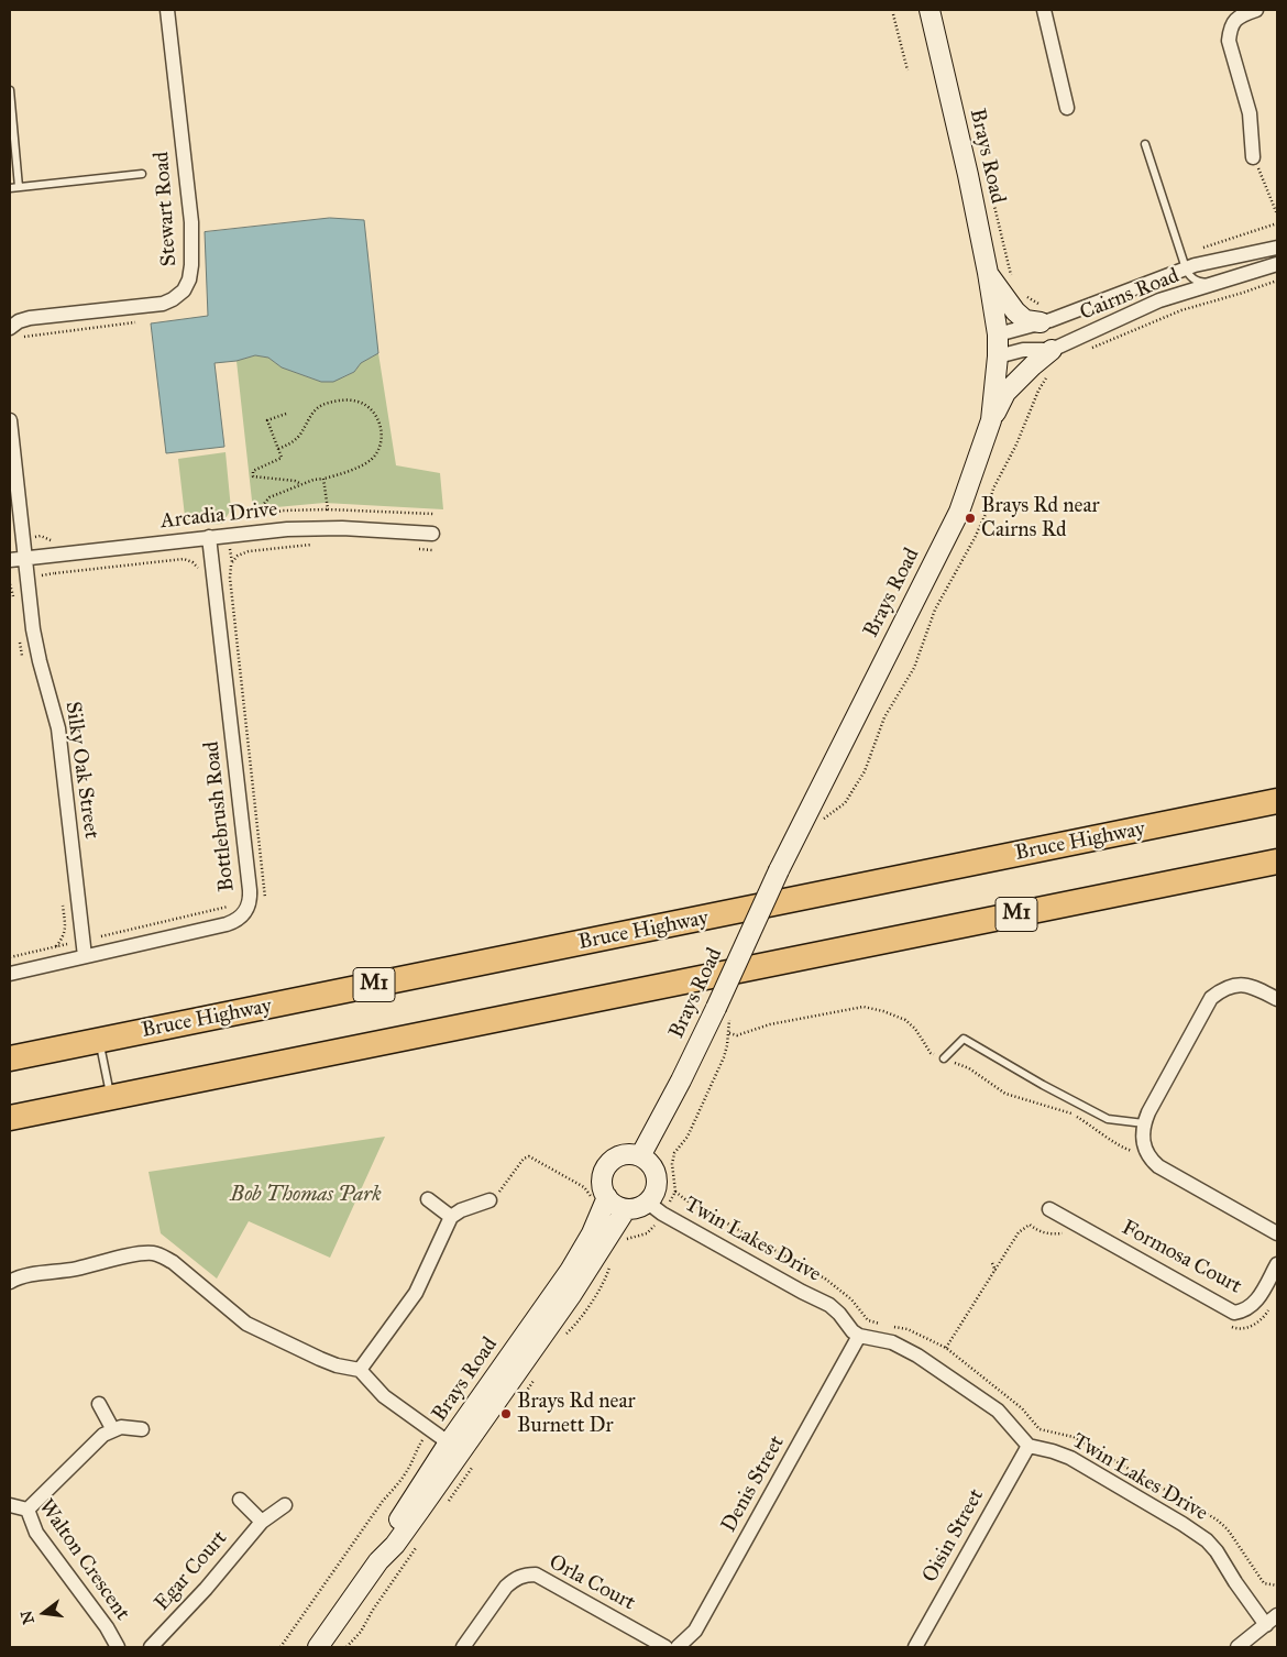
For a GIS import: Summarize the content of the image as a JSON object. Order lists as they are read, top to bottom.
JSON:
{
  "streets": {
    "highway": ["Bruce Highway", "M1"],
    "main road": ["Brays Road"],
    "street": [
      "Stewart Road",
      "Cairns Road",
      "Arcadia Drive",
      "Silky Oak Street",
      "Bottlebrush Road",
      "Twin Lakes Drive",
      "Formosa Court",
      "Denis Street",
      "Oisin Street",
      "Walton Crescent",
      "Egar Court",
      "Orla Court"
    ]
  },
  "crossings": [
    ["Brays Road", "Cairns Road"],
    ["Brays Road", "Twin Lakes Drive"],
    ["Arcadia Drive", "Silky Oak Street"],
    ["Arcadia Drive", "Bottlebrush Road"],
    ["Silky Oak Street", "Bottlebrush Road"],
    ["Twin Lakes Drive", "Denis Street"],
    ["Twin Lakes Drive", "Oisin Street"]
  ],
  "parks": ["Bob Thomas Park"],
  "places": ["Brays Rd near Cairns Rd", "Brays Rd near Burnett Dr"],
  "north": "left"
}
